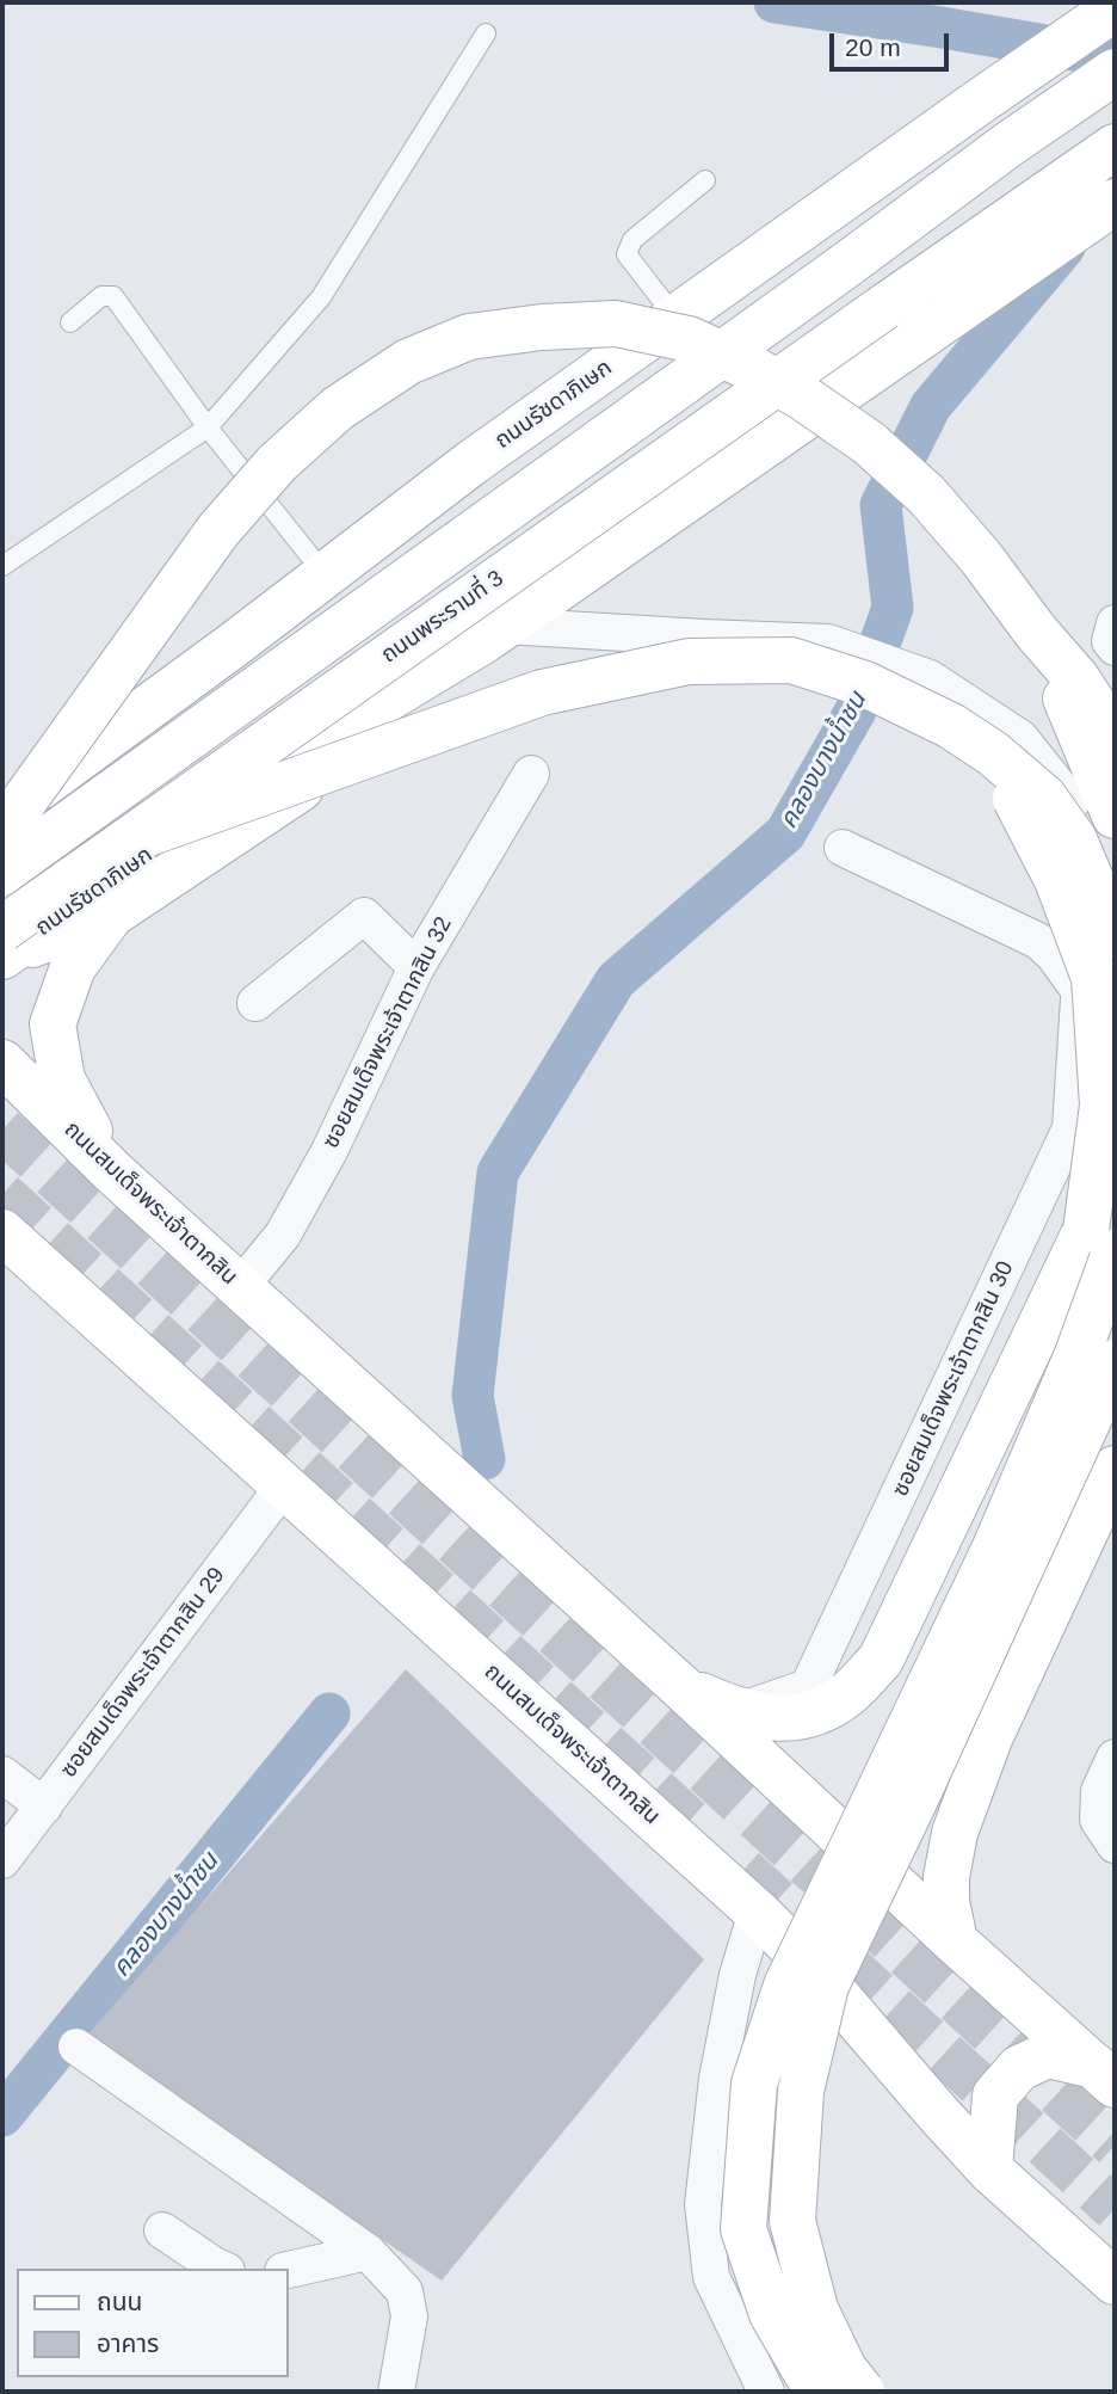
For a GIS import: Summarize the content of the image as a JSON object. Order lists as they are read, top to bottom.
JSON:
{
  "streets": {
    "main road": ["ถนนรัชดาภิเษก", "ถนนพระรามที่ 3", "ถนนสมเด็จพระเจ้าตากสิน"],
    "street": ["ซอยสมเด็จพระเจ้าตากสิน 32", "ซอยสมเด็จพระเจ้าตากสิน 30", "ซอยสมเด็จพระเจ้าตากสิน 29"]
  },
  "crossings": [
    ["ถนนรัชดาภิเษก", "ถนนพระรามที่ 3"],
    ["ซอยสมเด็จพระเจ้าตากสิน 32", "ถนนสมเด็จพระเจ้าตากสิน"],
    ["ถนนสมเด็จพระเจ้าตากสิน", "ซอยสมเด็จพระเจ้าตากสิน 29"]
  ],
  "water": ["คลองบางน้ำชน"],
  "legend": ["ถนน", "อาคาร"],
  "scale_bar": "20 m"
}
